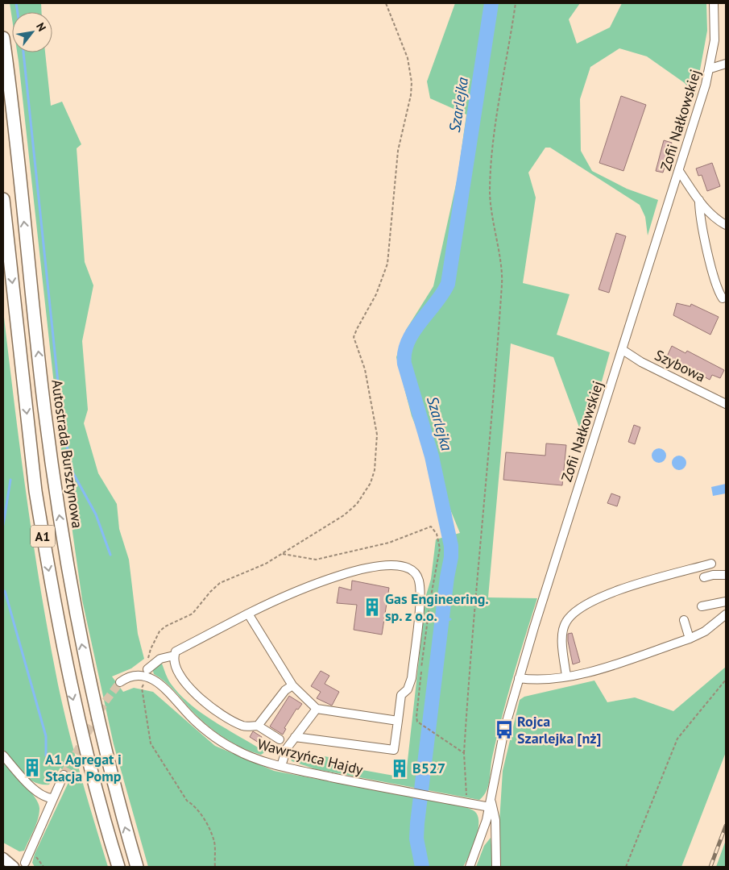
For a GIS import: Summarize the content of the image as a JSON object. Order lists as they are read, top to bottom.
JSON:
{
  "streets": {
    "highway": ["Autostrada Bursztynowa", "A1"],
    "street": ["Zofii Nałkowskiej", "Szybowa", "Wawrzyńca Hajdy"]
  },
  "crossings": [
    ["Zofii Nałkowskiej", "Szybowa"]
  ],
  "water": ["Szarlejka"],
  "places": {
    "building": ["Gas Engineering. sp. z o.o.", "A1 Agregat i Stacja Pomp", "B527"],
    "bus stop": ["Rojca Szarlejka [nż]"]
  },
  "north": "top right"
}
